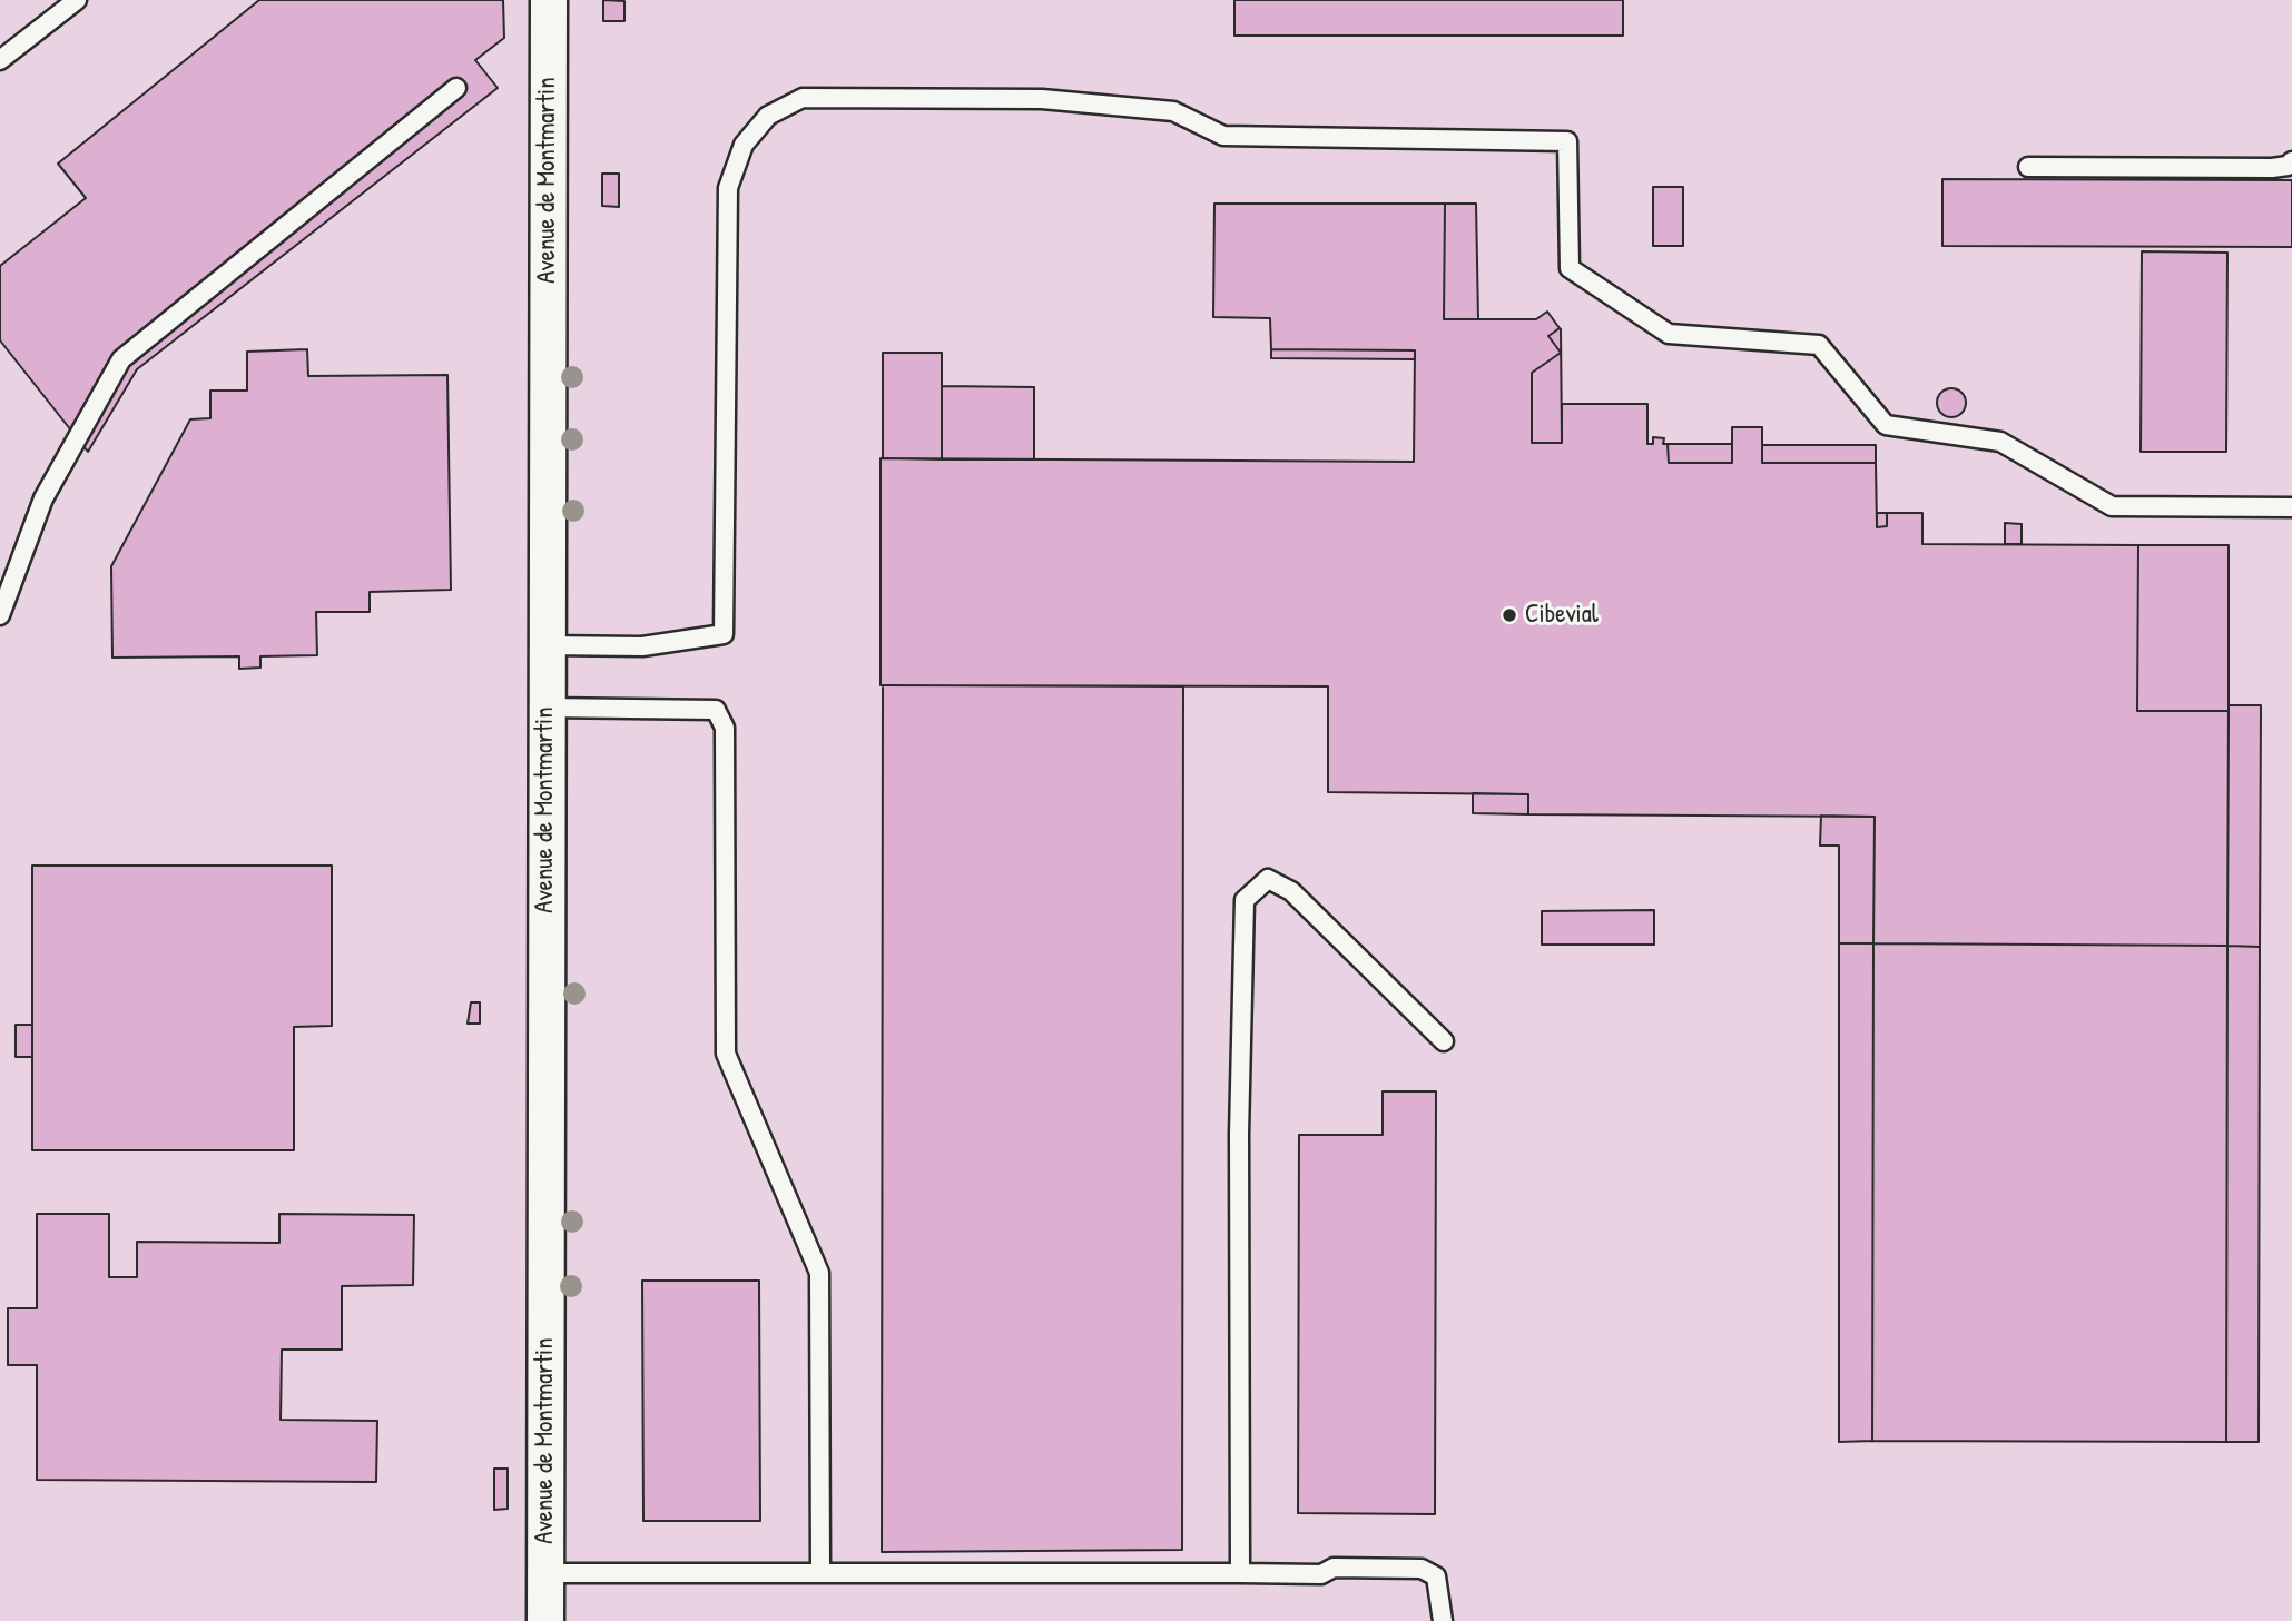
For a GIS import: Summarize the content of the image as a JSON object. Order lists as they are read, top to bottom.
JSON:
{
  "streets": {
    "street": ["Avenue de Montmartin"]
  },
  "places": ["Cibevial"]
}
